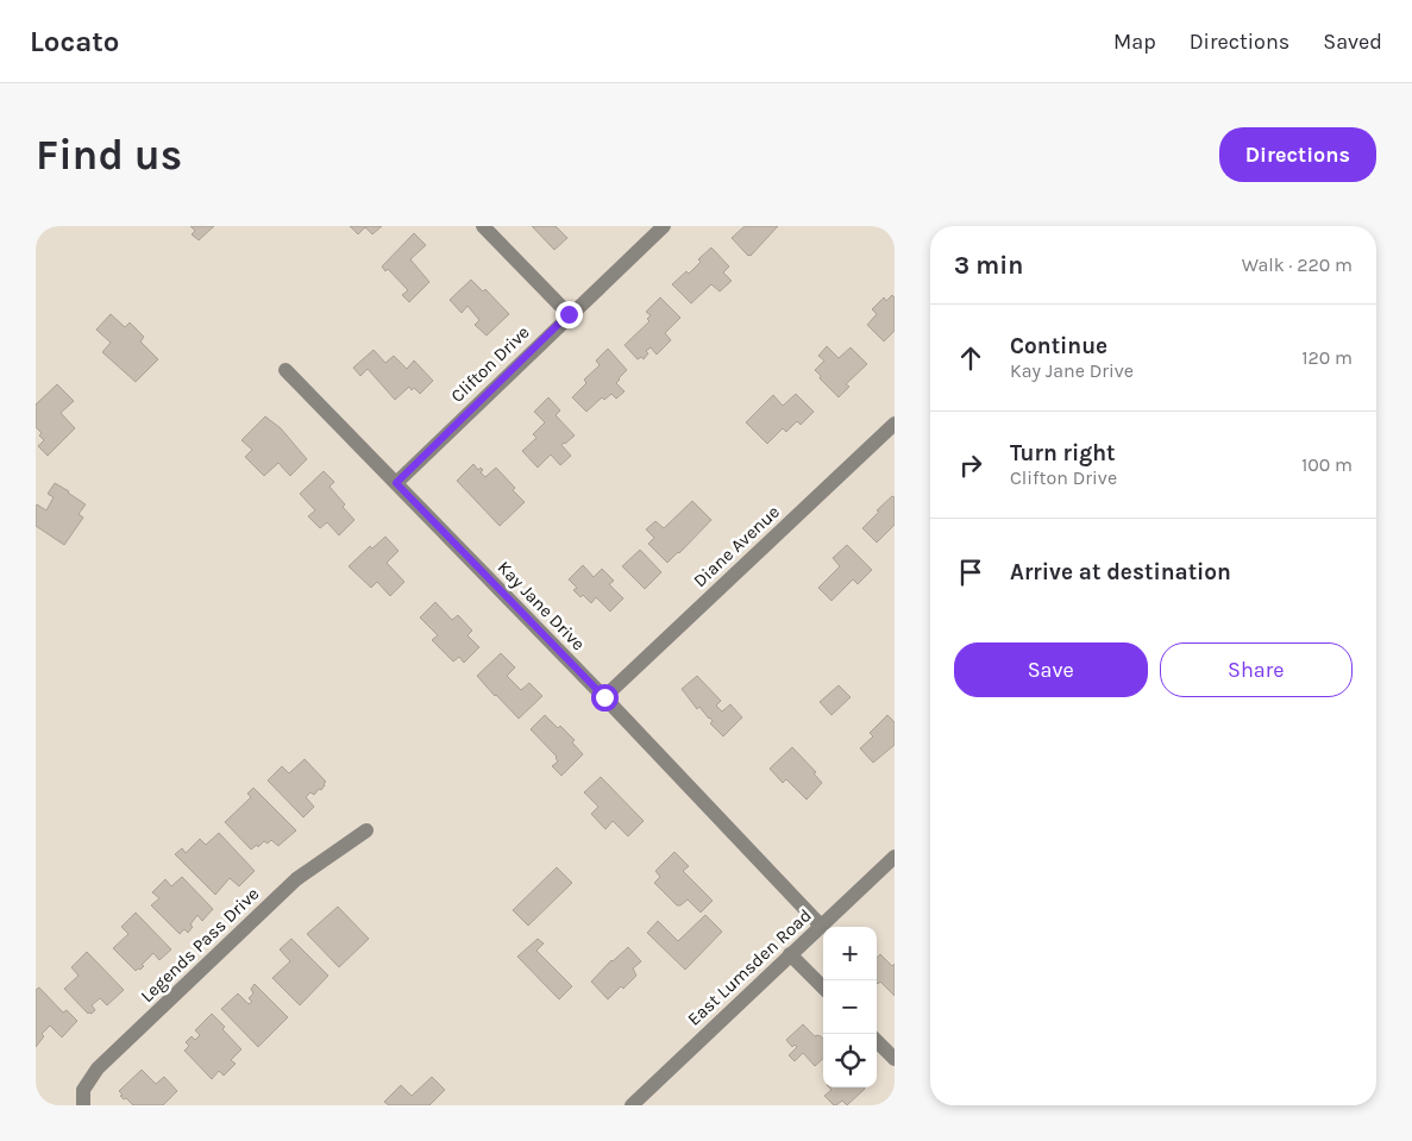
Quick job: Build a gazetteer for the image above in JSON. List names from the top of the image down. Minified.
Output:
{"streets":{"street":["Clifton Drive","Diane Avenue","Kay Jane Drive","Legends Pass Drive","East Lumsden Road"]},"crossings":[["Clifton Drive","Kay Jane Drive"],["Diane Avenue","Kay Jane Drive"],["Kay Jane Drive","East Lumsden Road"]],"page":{"header":"Locato","nav":["Map","Directions","Saved"],"buttons":["Directions",["Save","Share"]],"title":"Find us","heading":["3 min","Walk · 220 m"],"list":[["Continue","Kay Jane Drive","120 m"],["Turn right","Clifton Drive","100 m"],"Arrive at destination"],"map_buttons":["+","−"]}}
